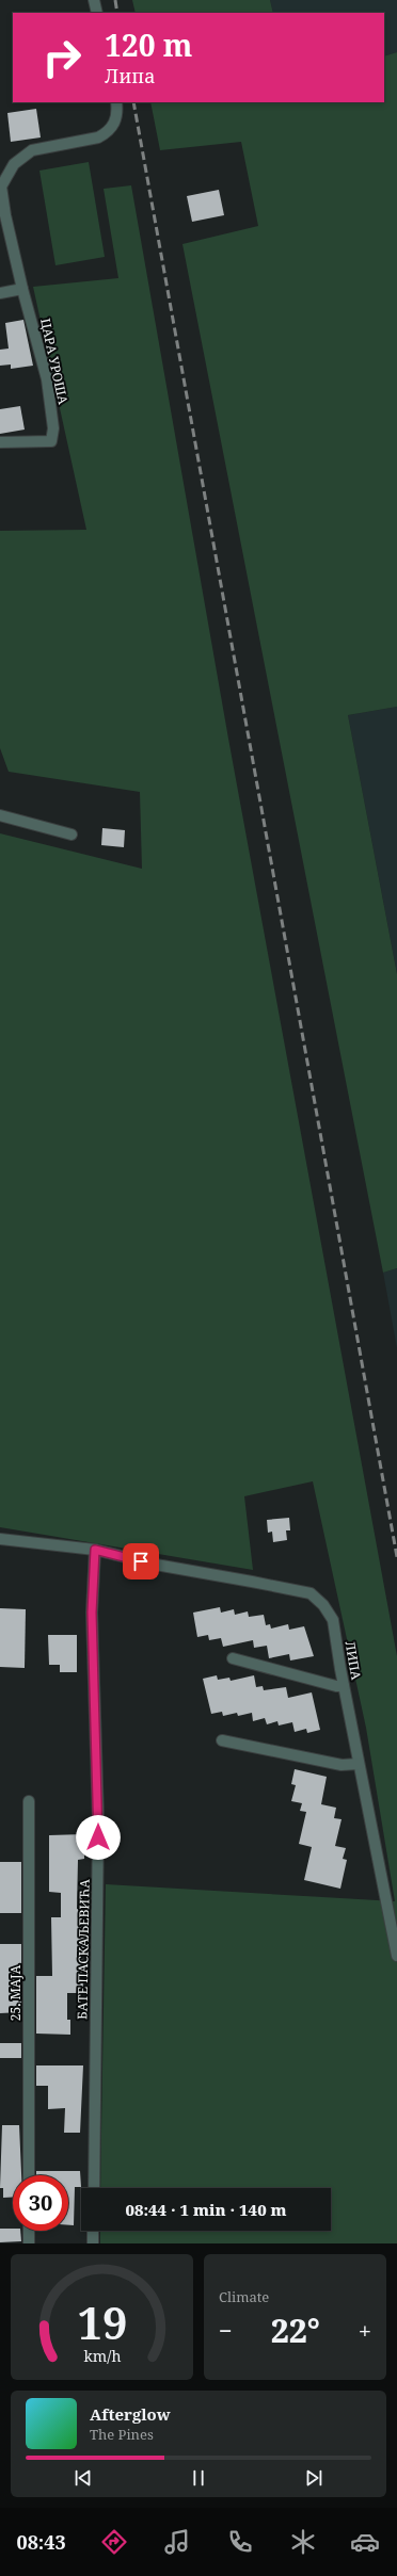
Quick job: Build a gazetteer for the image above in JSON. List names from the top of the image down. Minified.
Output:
{"streets":{"street":["ЦАРА УРОША","ЛИПА","БАТЕ ПАСКАЉЕВИЋА","25. МАЈА"]},"crossings":[["ЛИПА","БАТЕ ПАСКАЉЕВИЋА"]],"page":{"turn":["120 m","Липа"],"limit":"30","trip":"08:44 · 1 min · 140 m","tile":"Climate","heat":["−","22°","+"],"song":["Afterglow","The Pines"],"tabs":"08:43","gauge":["19","km/h"]}}
